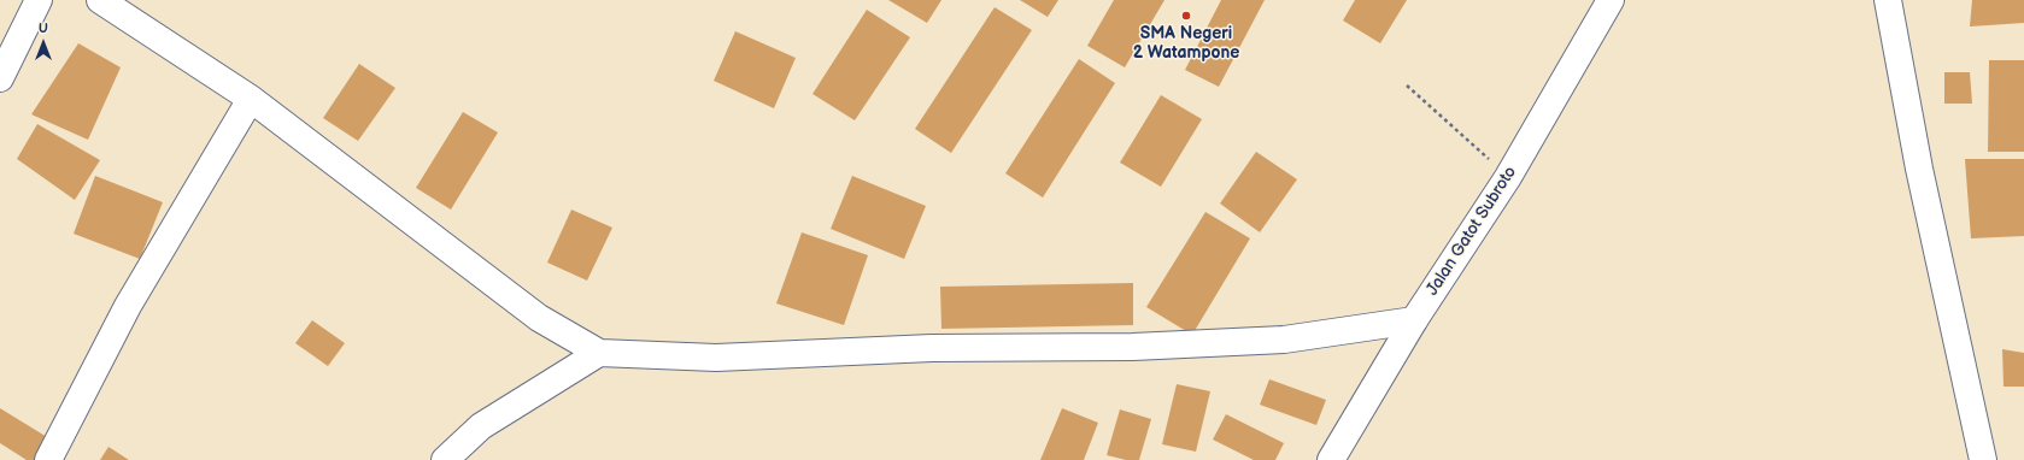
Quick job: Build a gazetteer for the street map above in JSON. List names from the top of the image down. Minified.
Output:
{"streets":{"main road":["Jalan Gatot Subroto"]},"places":["SMA Negeri 2 Watampone"],"north":"top"}
